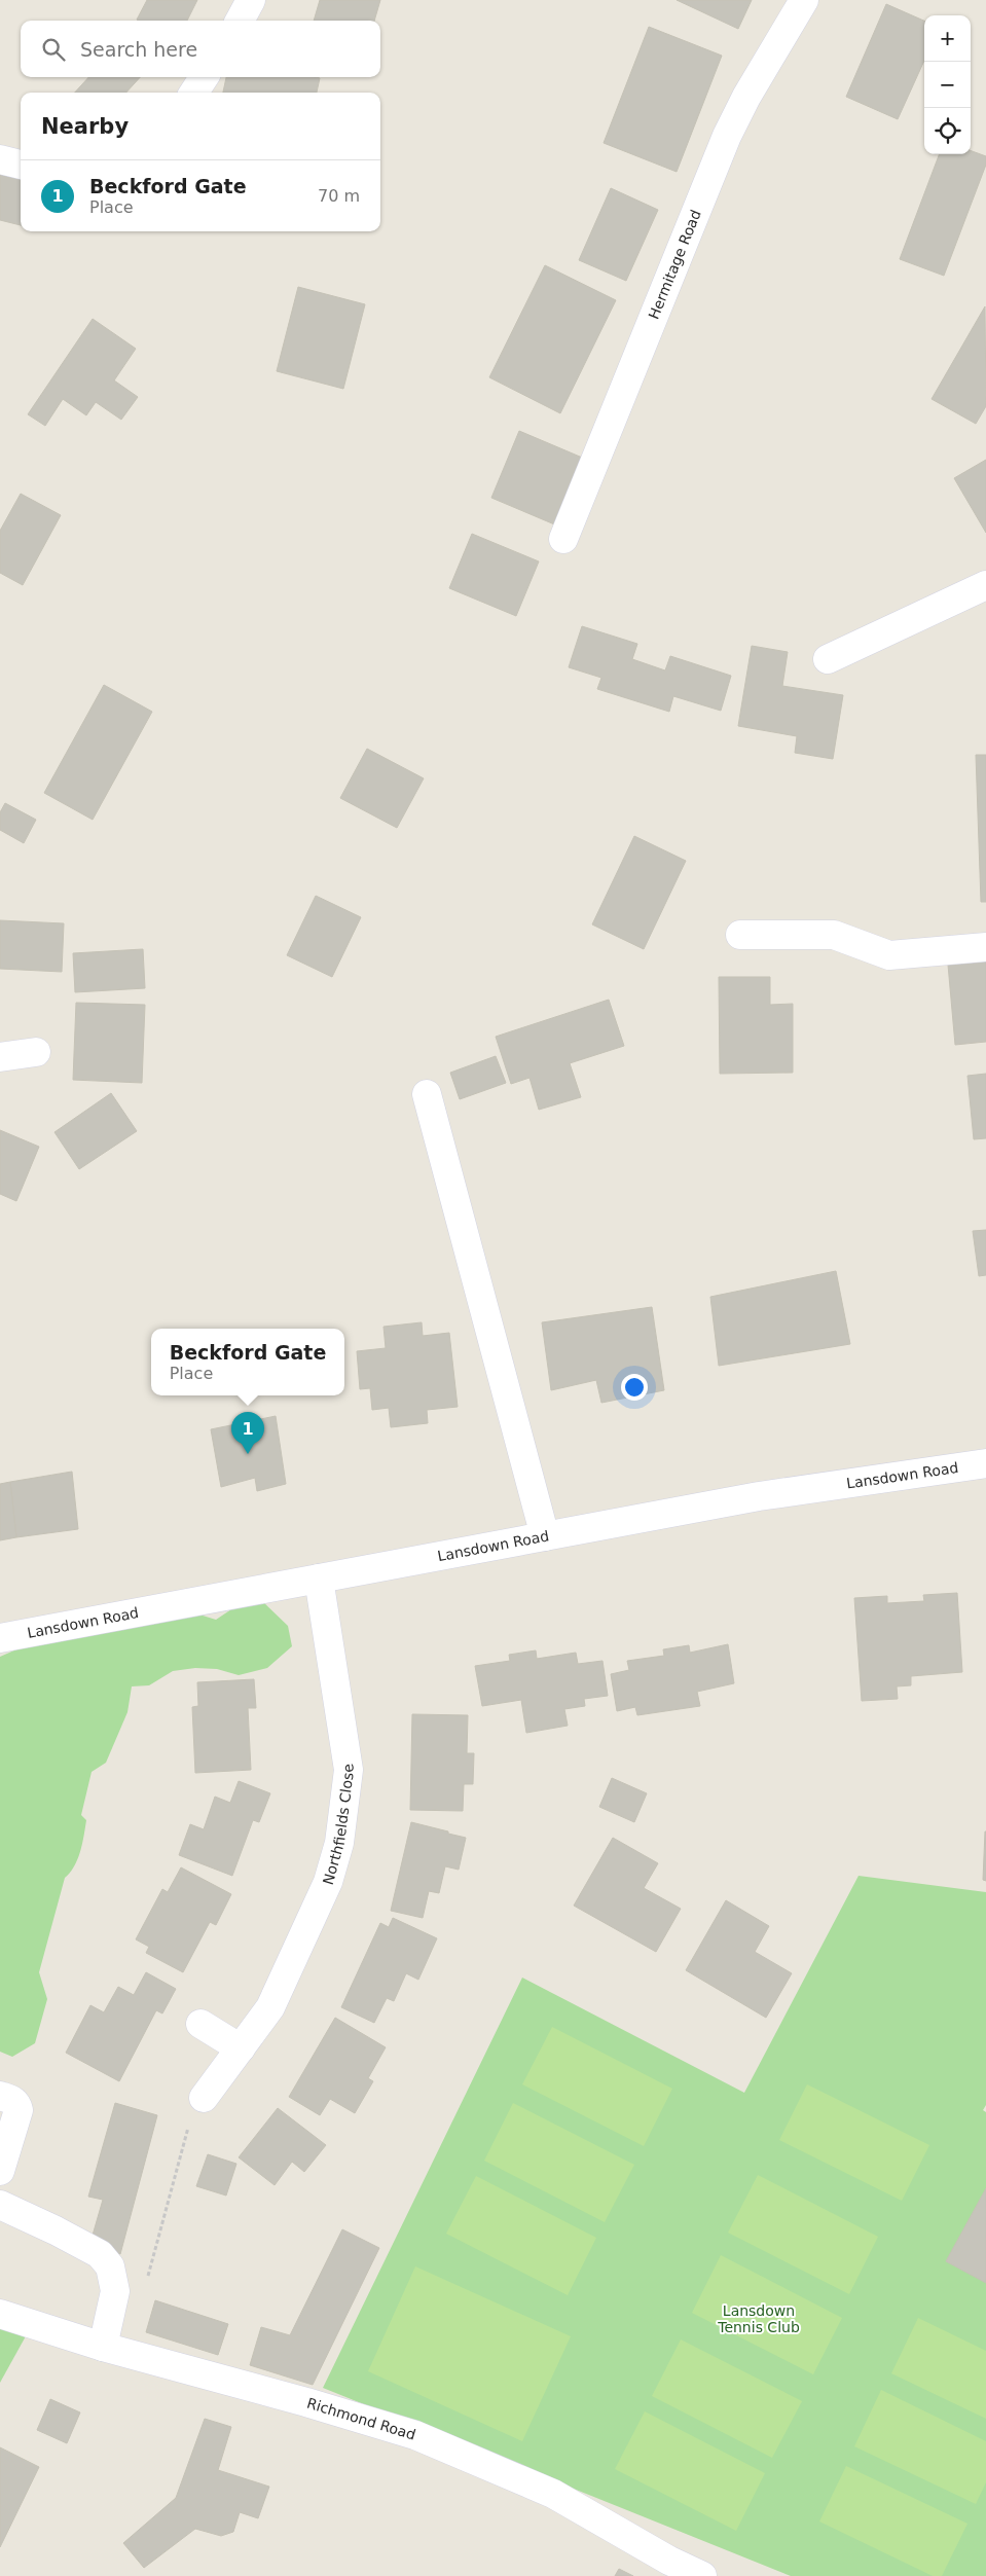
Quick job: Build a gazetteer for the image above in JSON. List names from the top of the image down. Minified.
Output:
{"streets":{"street":["Hermitage Road","Lansdown Road","Northfields Close","Richmond Road"]},"crossings":[["Lansdown Road","Northfields Close"]],"parks":["Lansdown Tennis Club"],"page":{"map_buttons":["+","−"],"search":"Search here","heading":"Nearby","list":[{"mark":"1","name":"Beckford Gate","note":"Place","value":"70 m"}],"popup":["Beckford Gate","Place"],"pins":"1"}}
